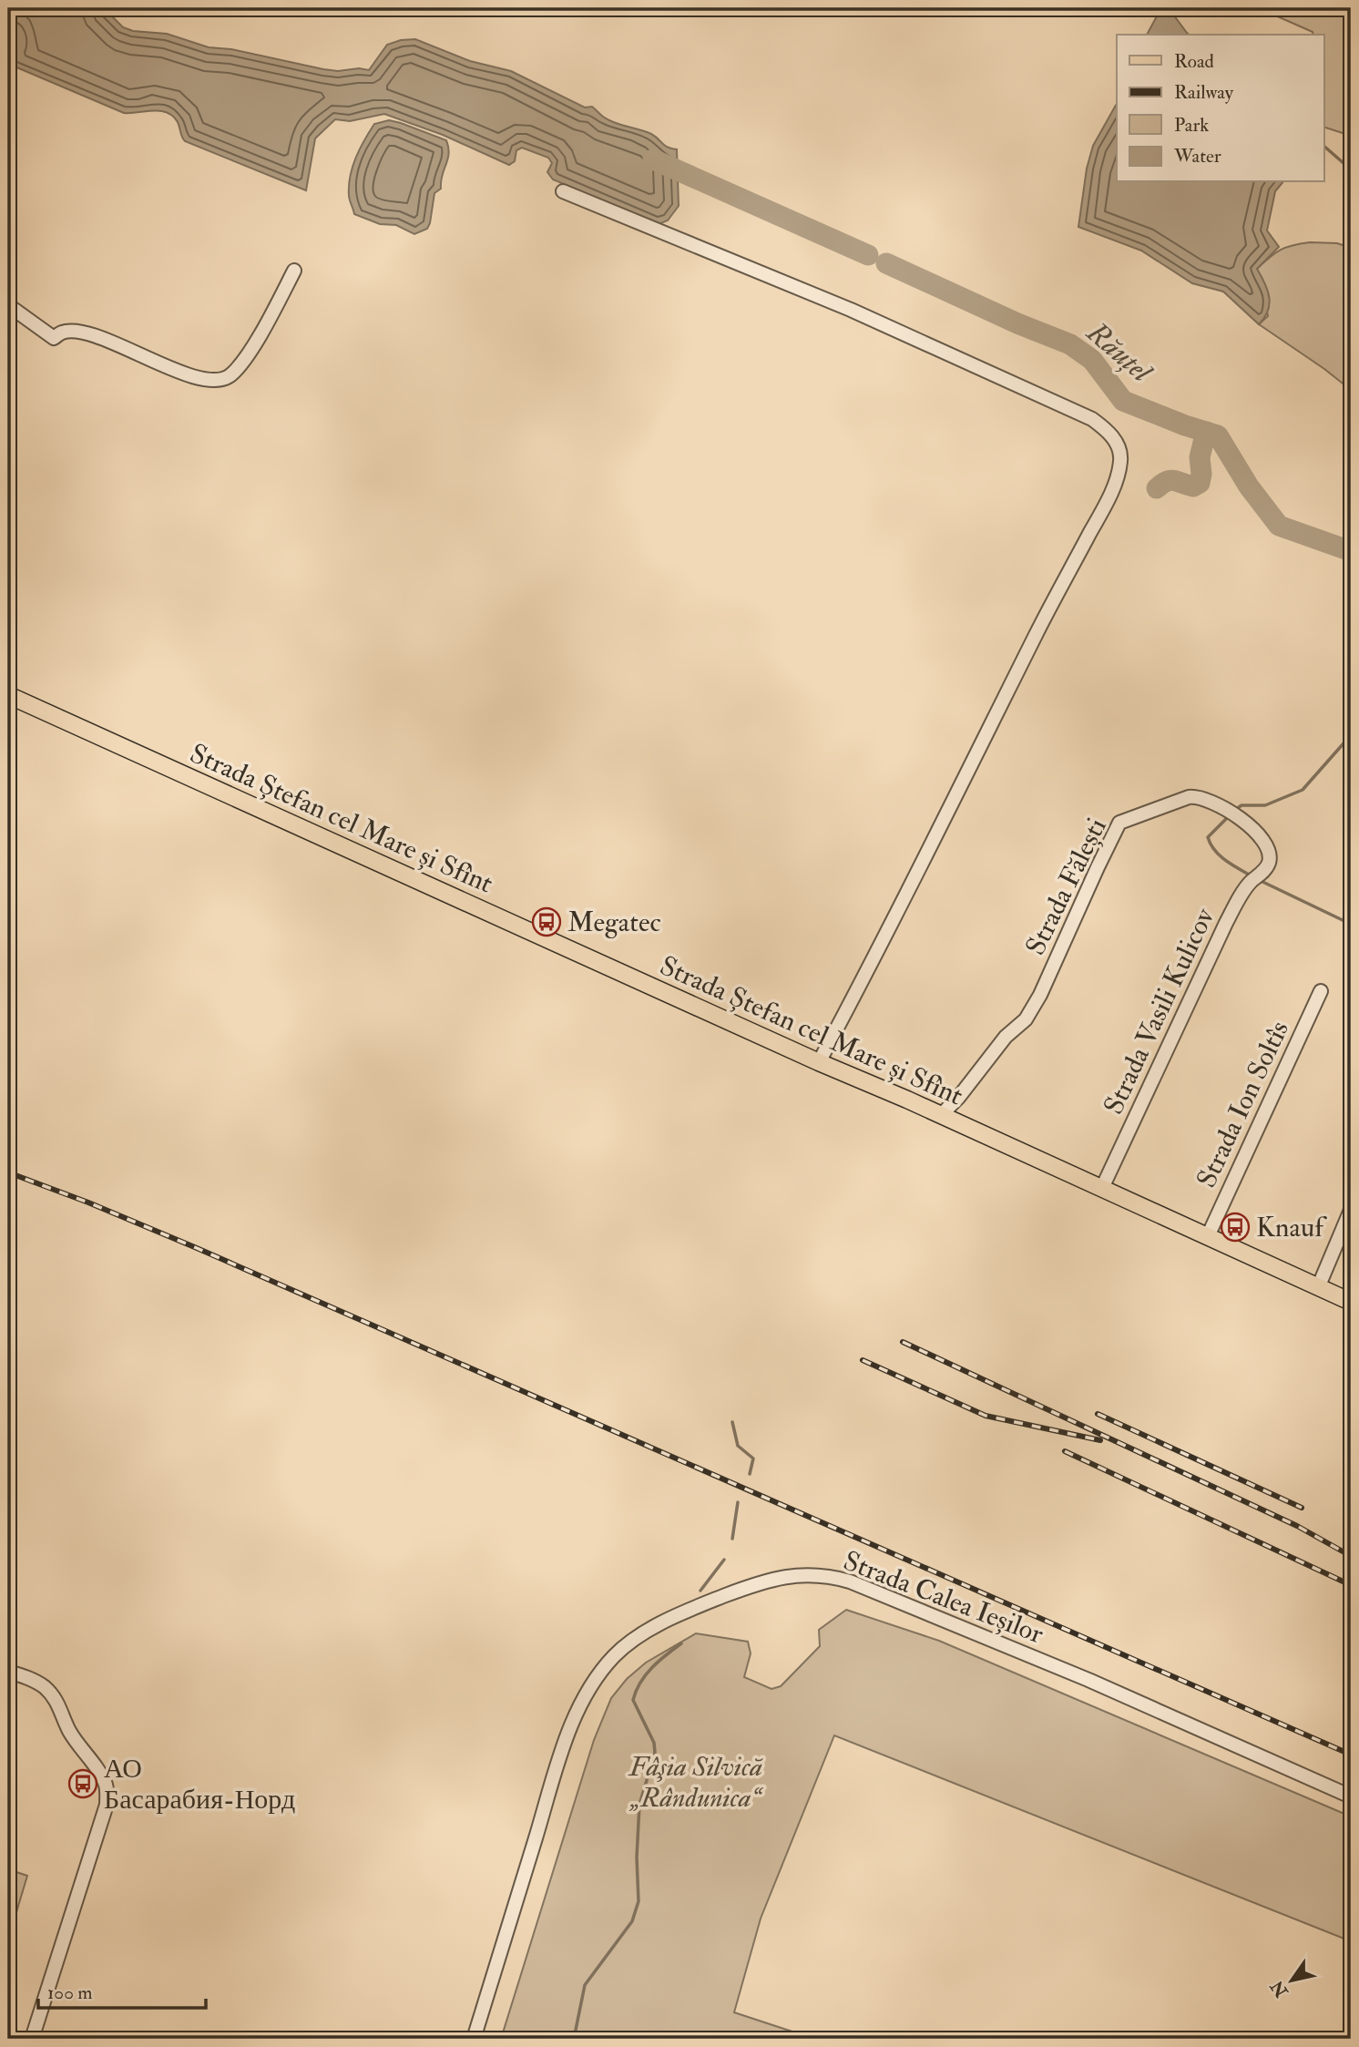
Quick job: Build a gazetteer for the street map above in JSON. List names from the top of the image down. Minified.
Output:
{"streets":{"main road":["Strada Ștefan cel Mare și Sfînt"],"street":["Strada Fălești","Strada Vasili Kulicov","Strada Ion Soltîs","Strada Calea Ieșilor"]},"crossings":[["Strada Ștefan cel Mare și Sfînt","Strada Fălești"],["Strada Ștefan cel Mare și Sfînt","Strada Vasili Kulicov"],["Strada Ștefan cel Mare și Sfînt","Strada Ion Soltîs"],["Strada Fălești","Strada Vasili Kulicov"]],"water":["Răuțel"],"parks":["Fâşia Silvică „Rândunica“"],"places":{"bus stop":["Megatec","Knauf","АО Басарабия-Норд"]},"legend":["Road","Railway","Park","Water"],"scale_bar":"100 m","north":"bottom left"}
